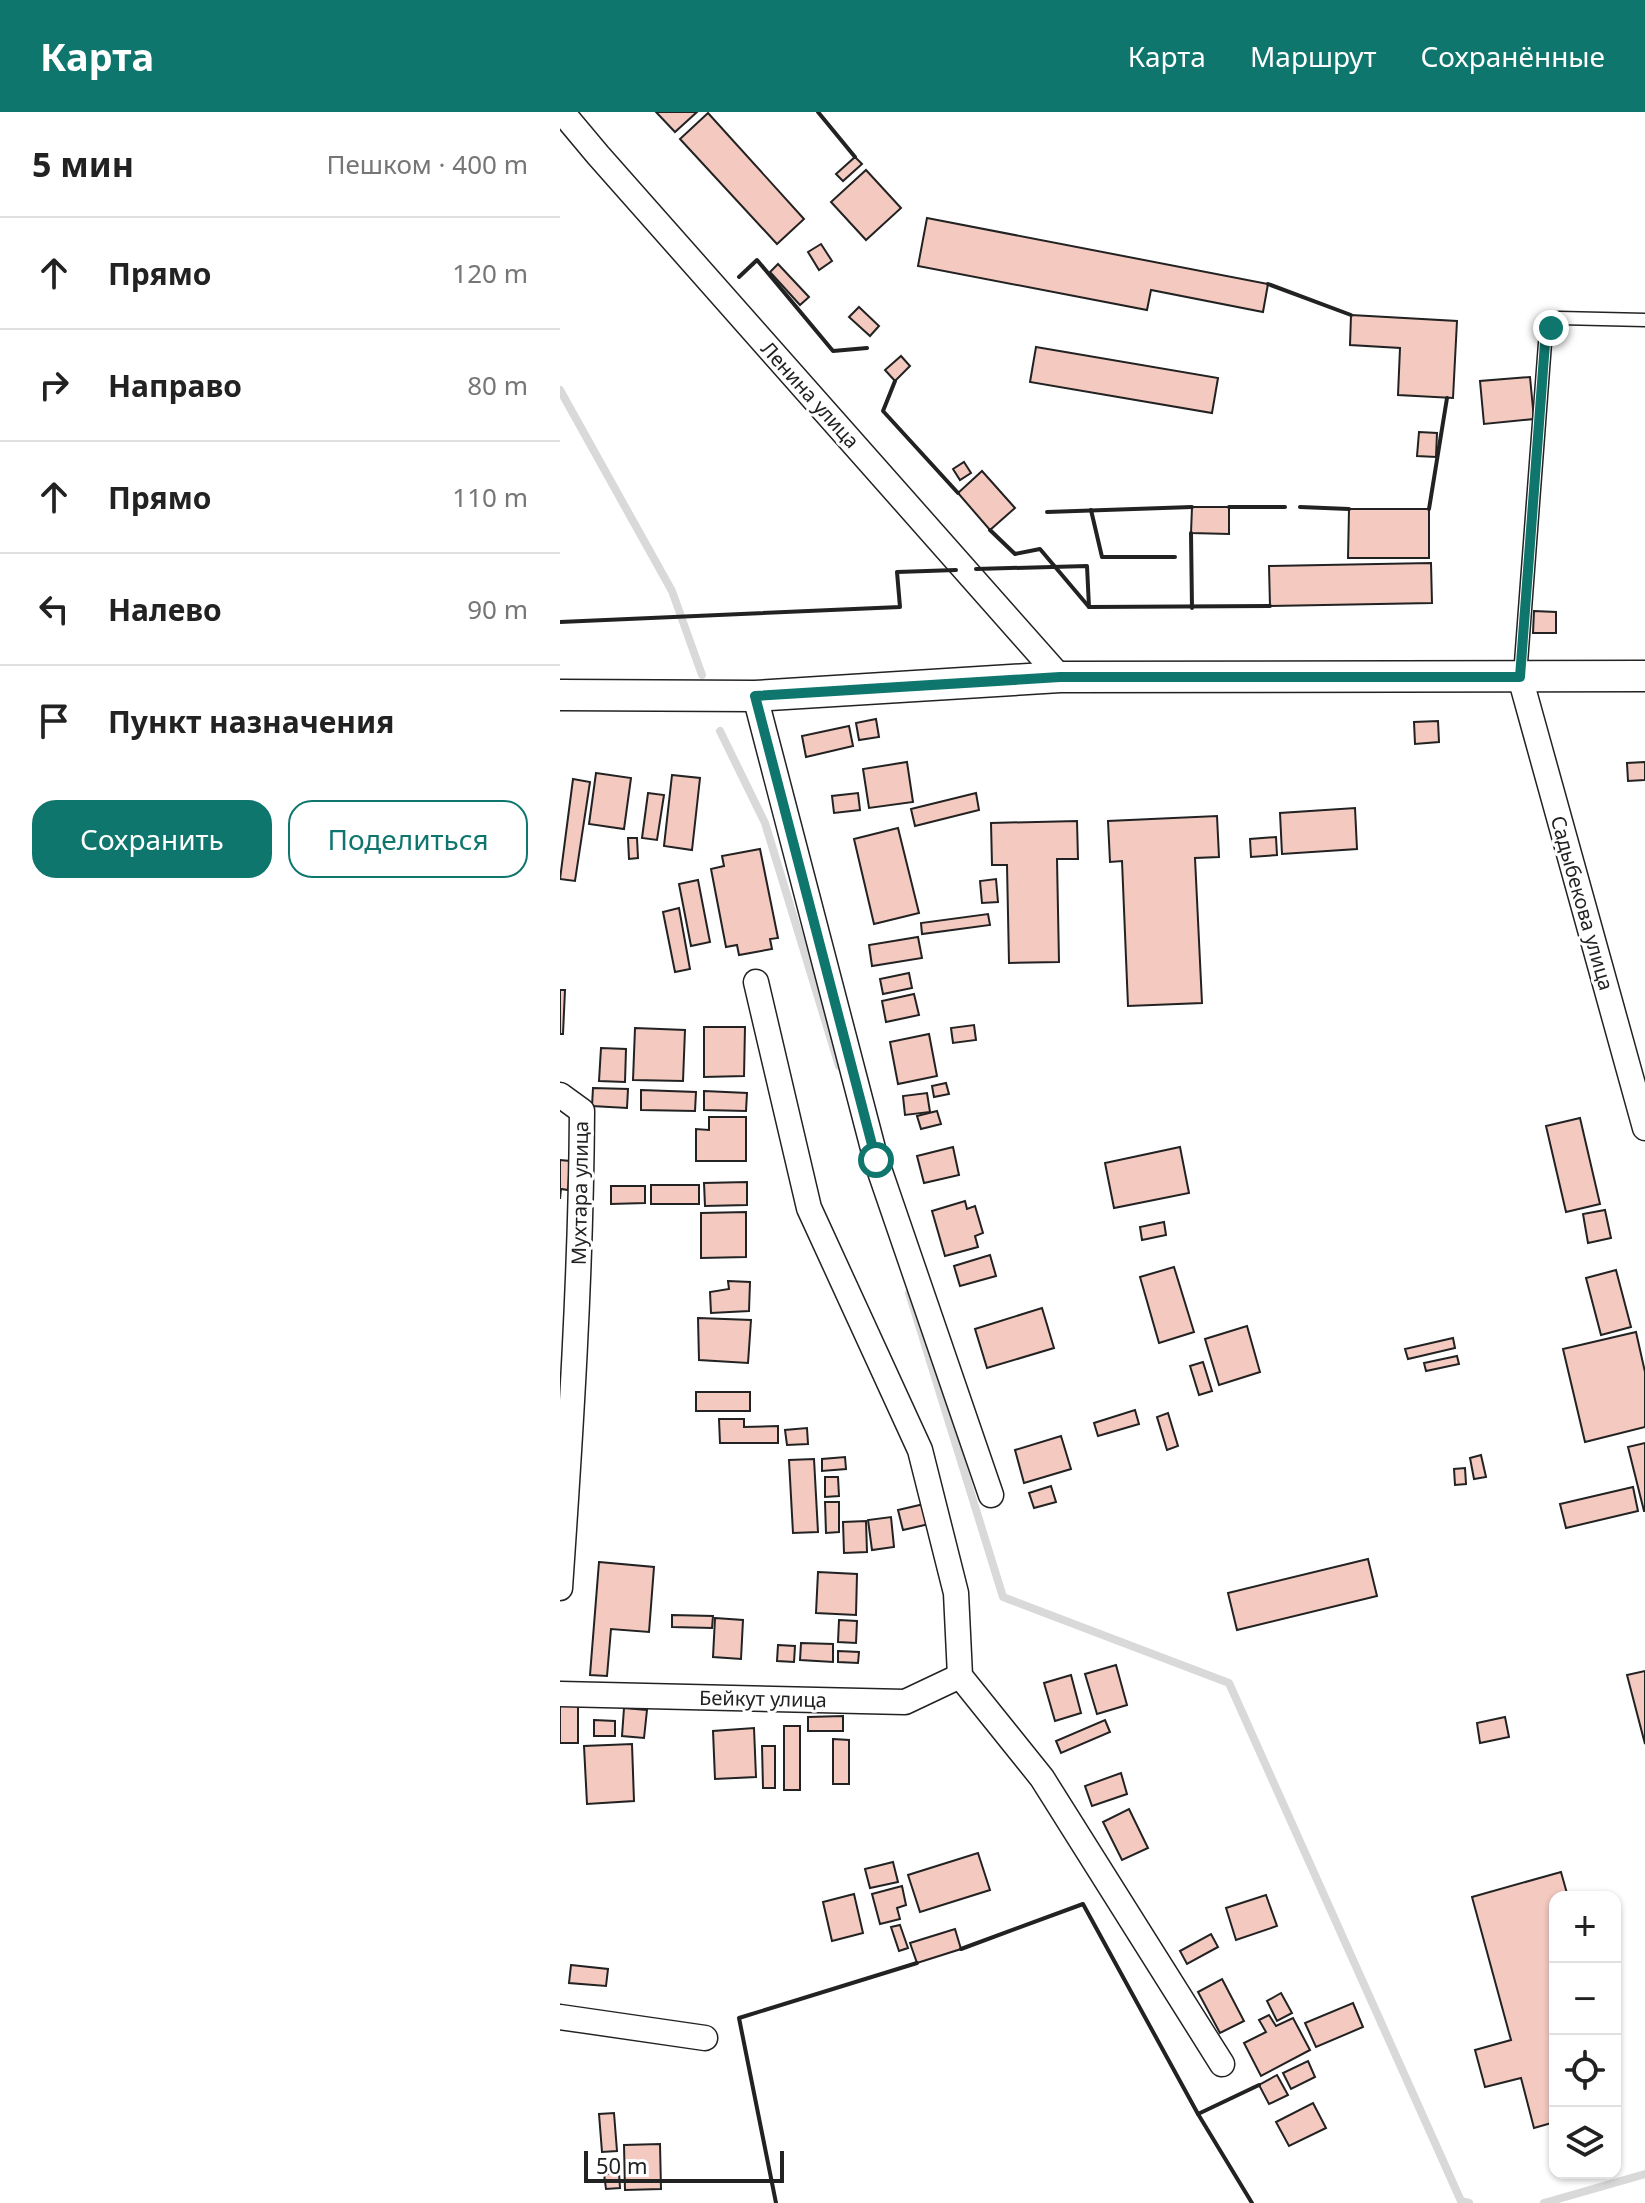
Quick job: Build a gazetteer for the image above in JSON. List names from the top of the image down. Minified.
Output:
{"streets":{"street":["Ленина улица","Садыбекова улица","Мухтара улица","Бейкут улица"]},"scale_bar":"50 m","page":{"header":"Карта","nav":["Карта","Маршрут","Сохранённые"],"heading":["5 мин","Пешком · 400 m"],"list":[["Прямо","120 m"],["Направо","80 m"],["Прямо","110 m"],["Налево","90 m"],"Пункт назначения"],"buttons":["Сохранить","Поделиться"],"map_buttons":["+","−"],"scale":"50 m"}}
